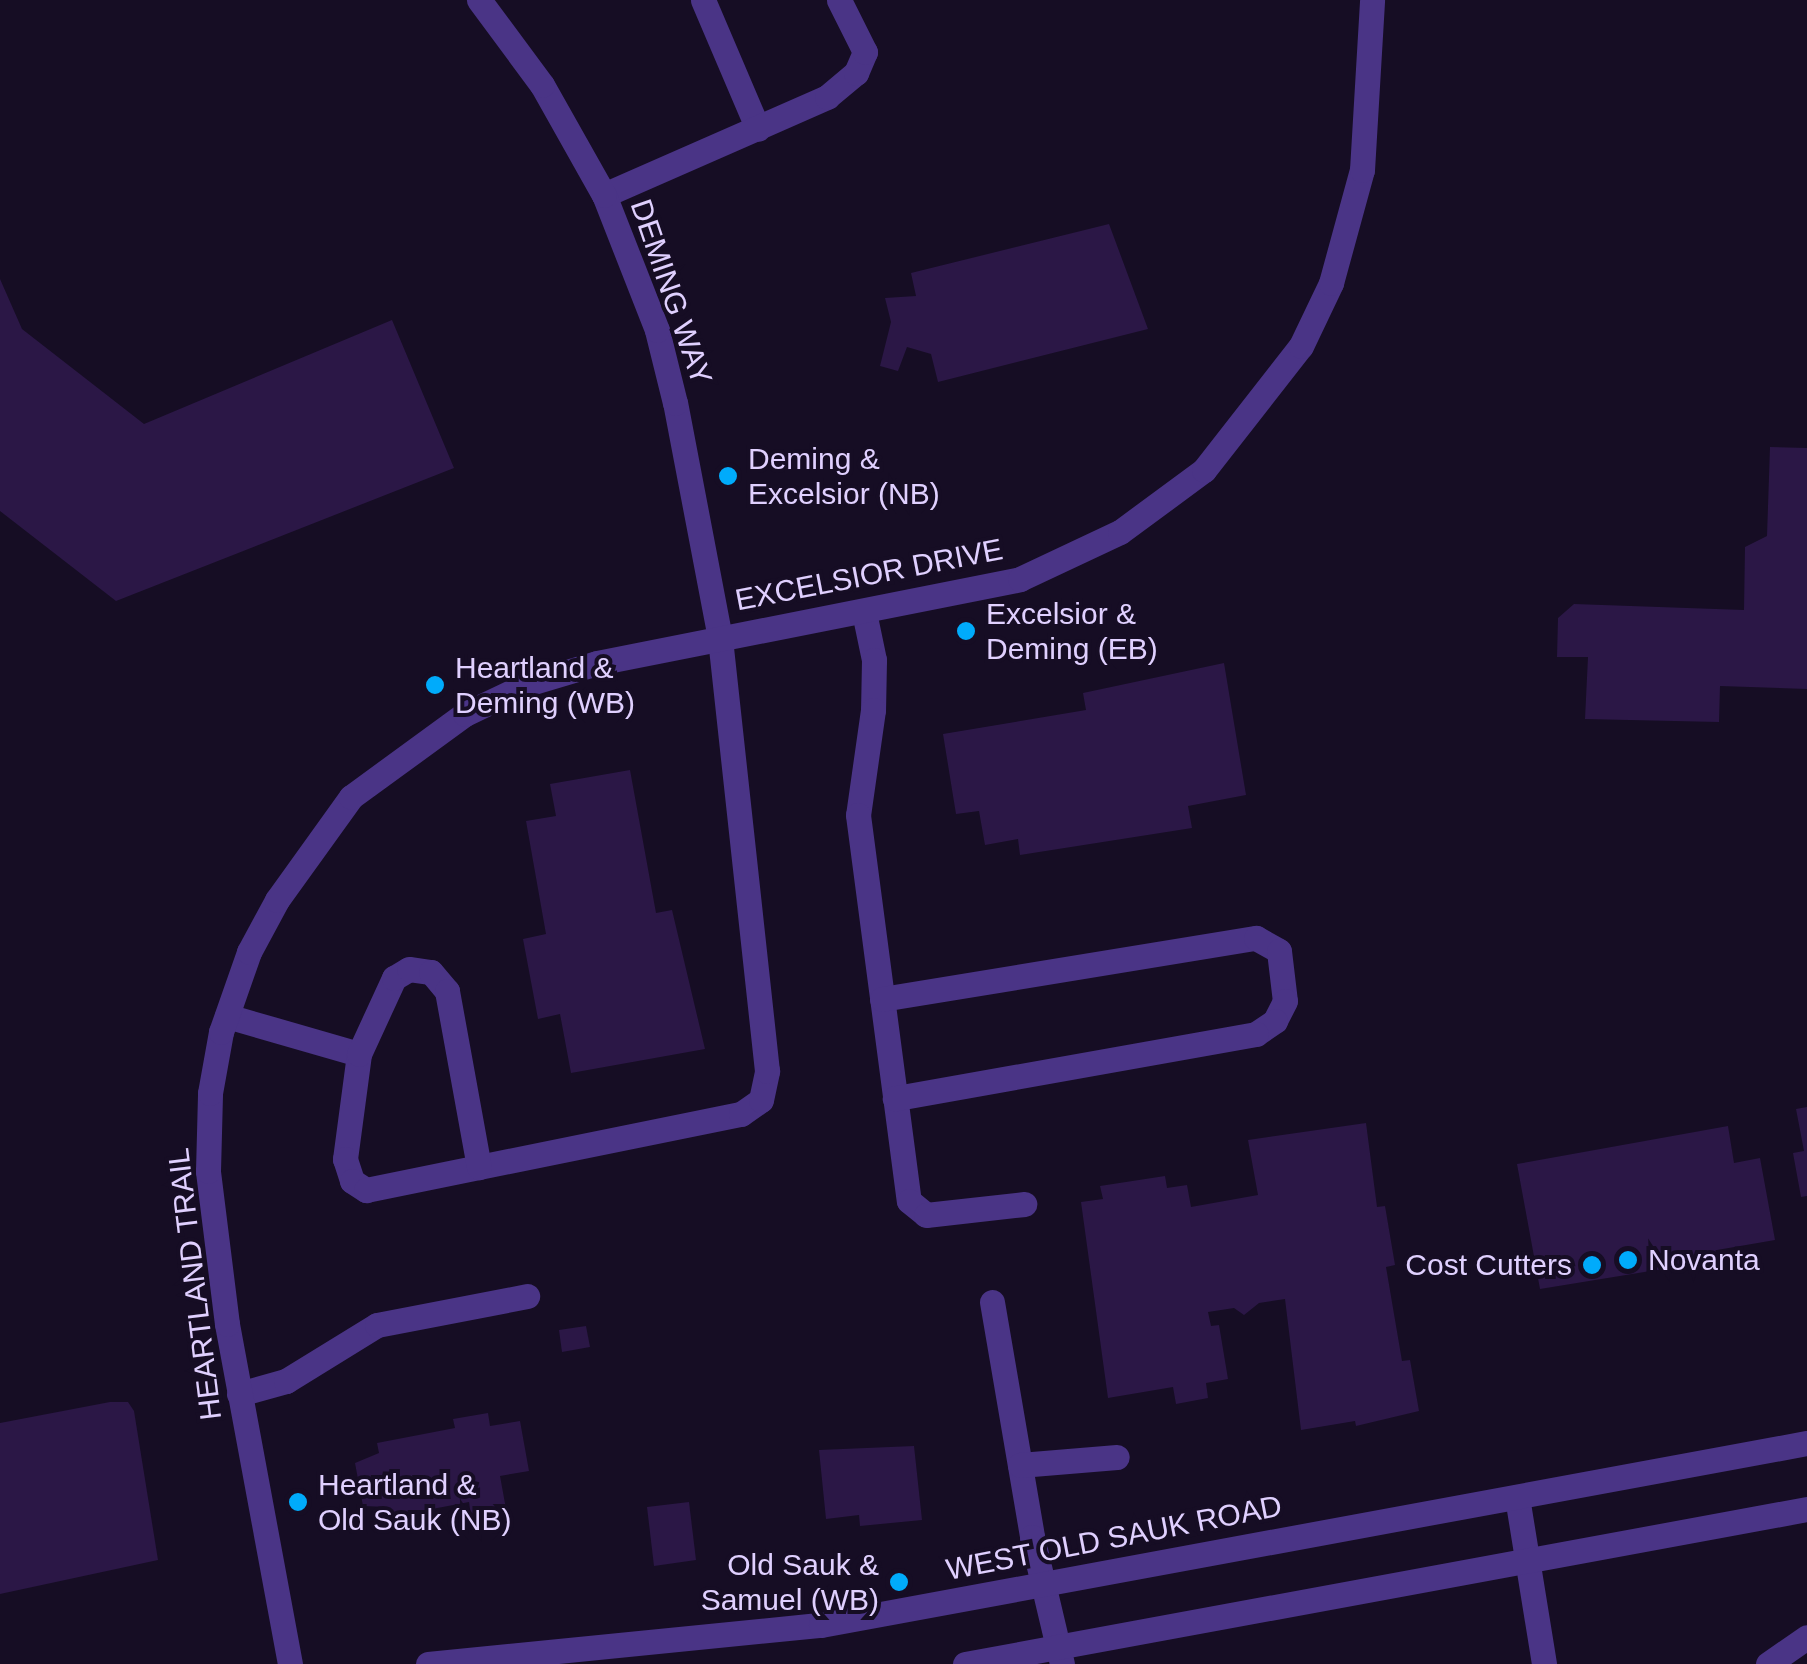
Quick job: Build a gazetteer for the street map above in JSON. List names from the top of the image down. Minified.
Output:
{"streets":{"street":["DEMING WAY","EXCELSIOR DRIVE","HEARTLAND TRAIL","WEST OLD SAUK ROAD"]},"crossings":[["DEMING WAY","EXCELSIOR DRIVE"],["DEMING WAY","HEARTLAND TRAIL"],["EXCELSIOR DRIVE","HEARTLAND TRAIL"]],"places":["Deming & Excelsior (NB)","Excelsior & Deming (EB)","Heartland & Deming (WB)","Novanta","Cost Cutters","Heartland & Old Sauk (NB)","Old Sauk & Samuel (WB)"]}
